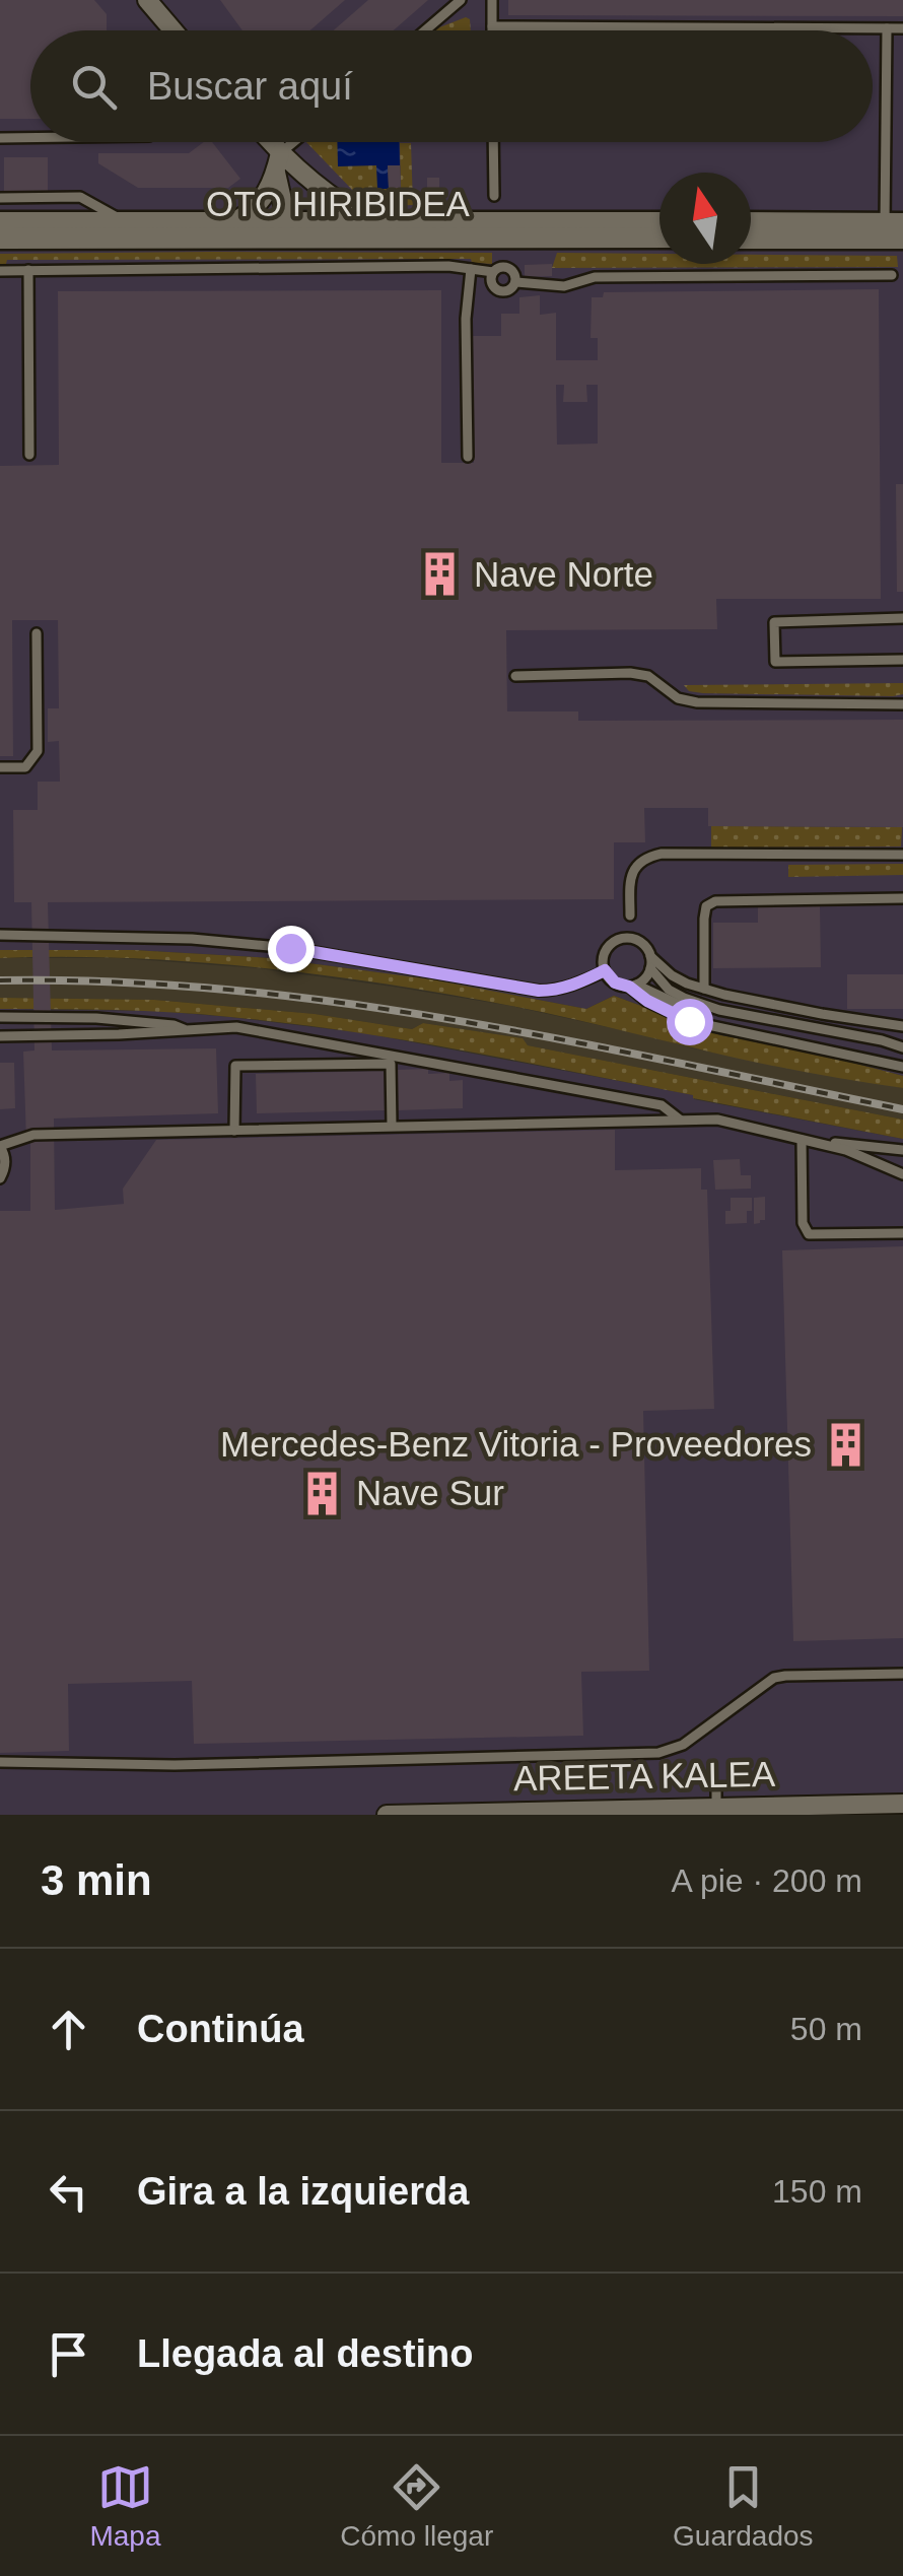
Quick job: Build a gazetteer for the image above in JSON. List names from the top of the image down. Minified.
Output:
{"streets":{"street":["OTO HIRIBIDEA","AREETA KALEA"]},"places":{"building":["Nave Norte","Mercedes-Benz Vitoria - Proveedores","Nave Sur"]},"north":"top","page":{"search":"Buscar aquí","heading":["3 min","A pie · 200 m"],"list":[["Continúa","50 m"],["Gira a la izquierda","150 m"],"Llegada al destino"],"nav":["Mapa","Cómo llegar","Guardados"]}}
